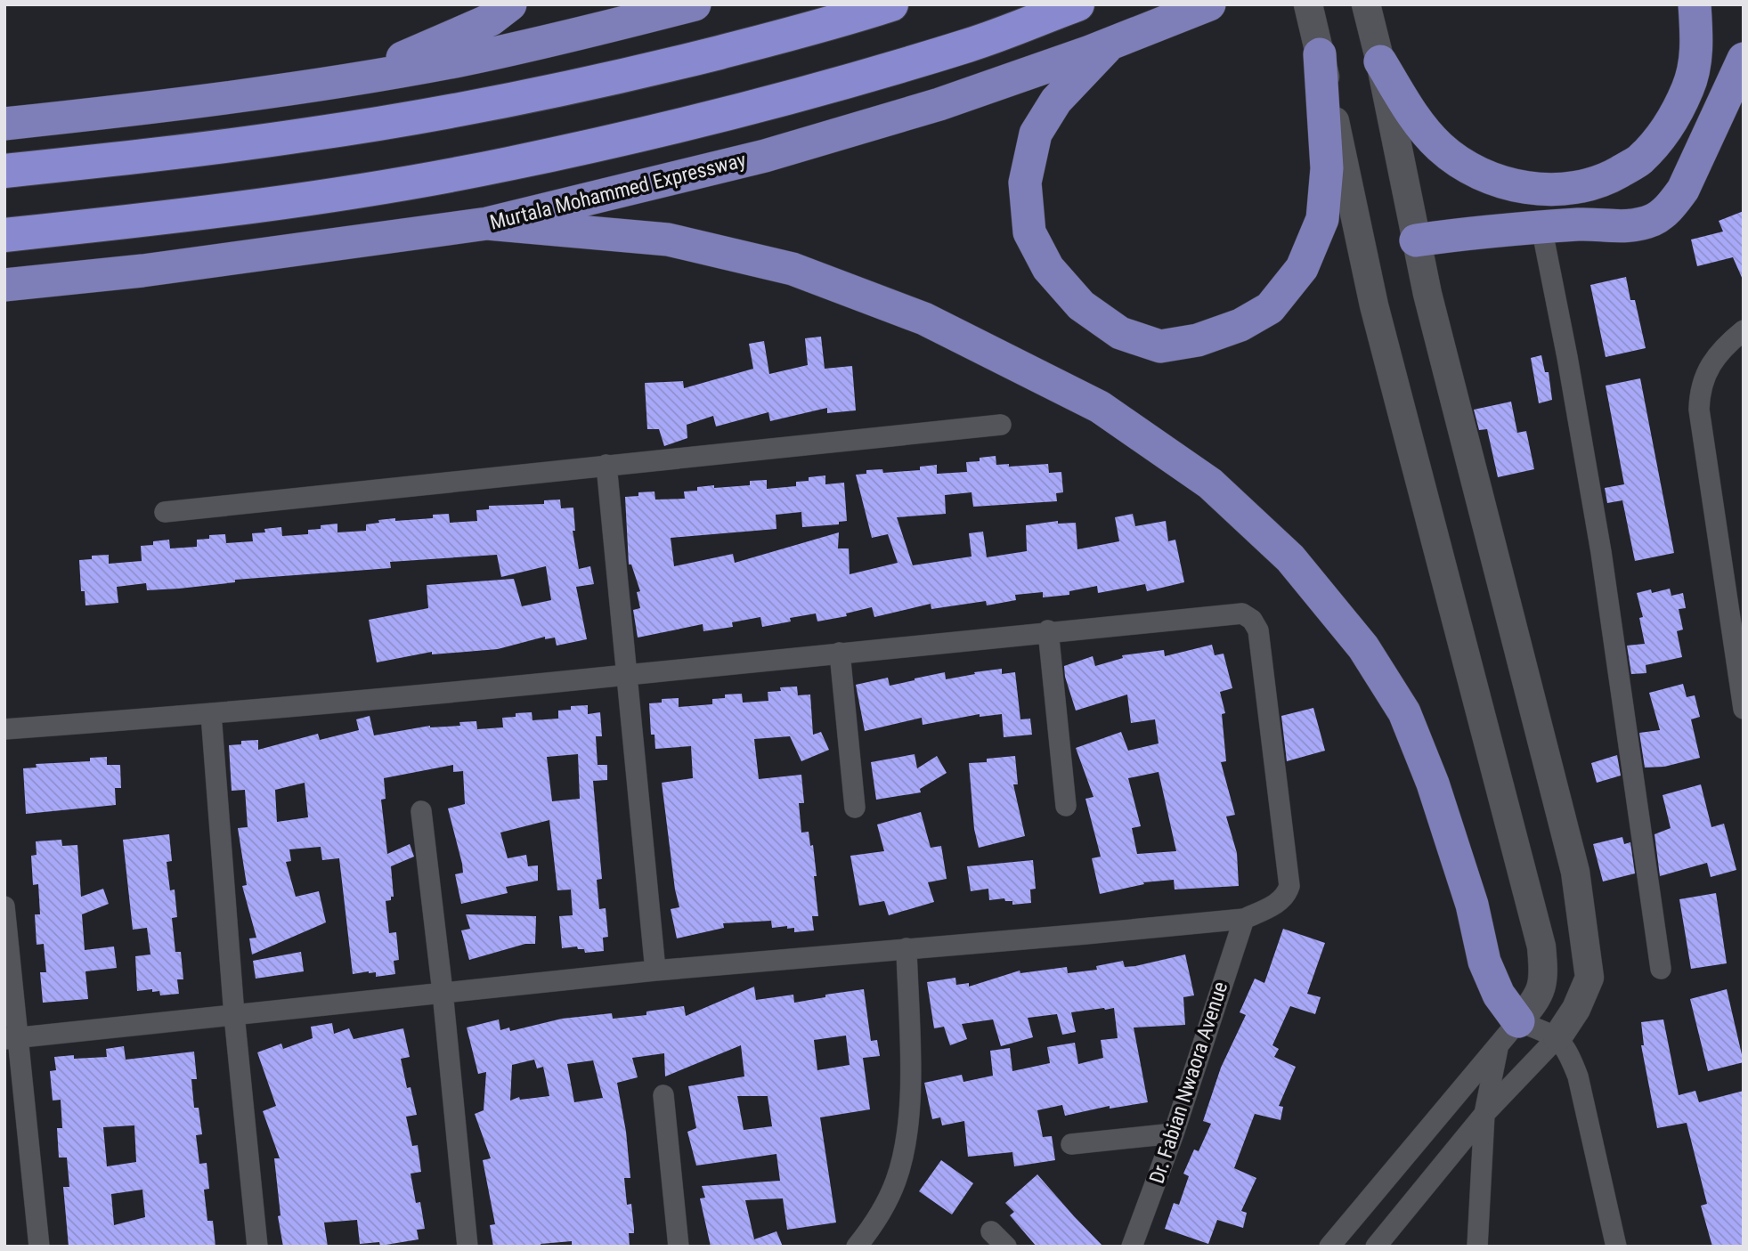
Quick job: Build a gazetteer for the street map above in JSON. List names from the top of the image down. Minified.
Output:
{"streets":{"highway":["Murtala Mohammed Expressway"],"street":["Dr. Fabian Nwaora Avenue"]}}
